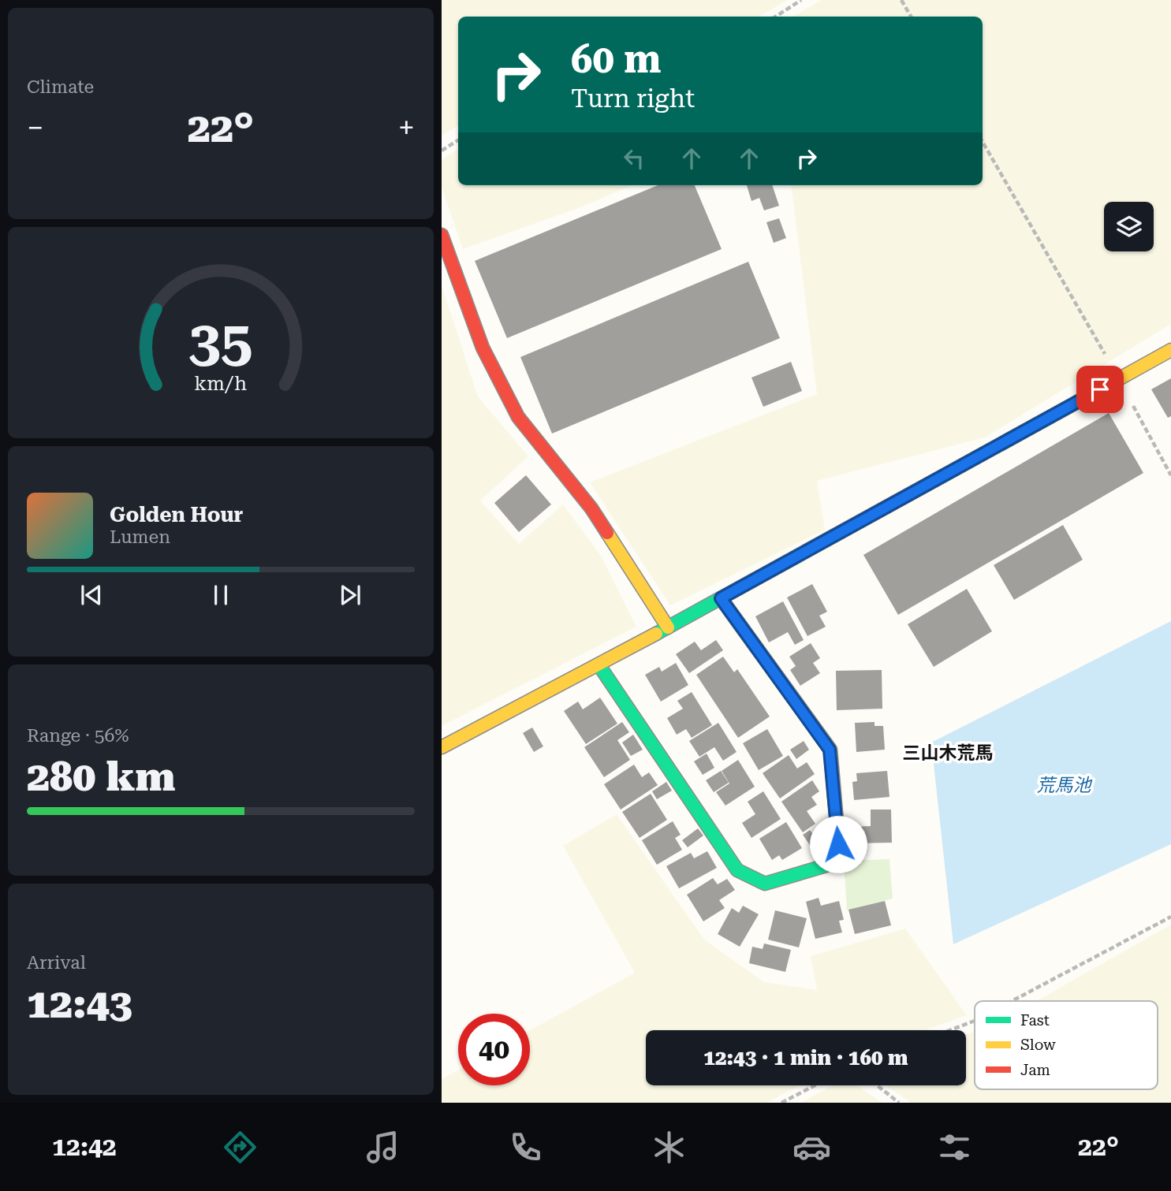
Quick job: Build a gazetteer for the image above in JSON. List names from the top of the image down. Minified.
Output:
{"districts":["三山木荒馬"],"water":["荒馬池"],"legend":["Fast","Slow","Jam"],"page":{"tile":["Climate",["Range · 56%","280 km"],["Arrival","12:43"]],"turn":["60 m","Turn right"],"heat":["−","22°","+"],"song":["Golden Hour","Lumen"],"limit":"40","trip":"12:43 · 1 min · 160 m","tabs":["12:42","22°"],"gauge":["35","km/h"]}}
